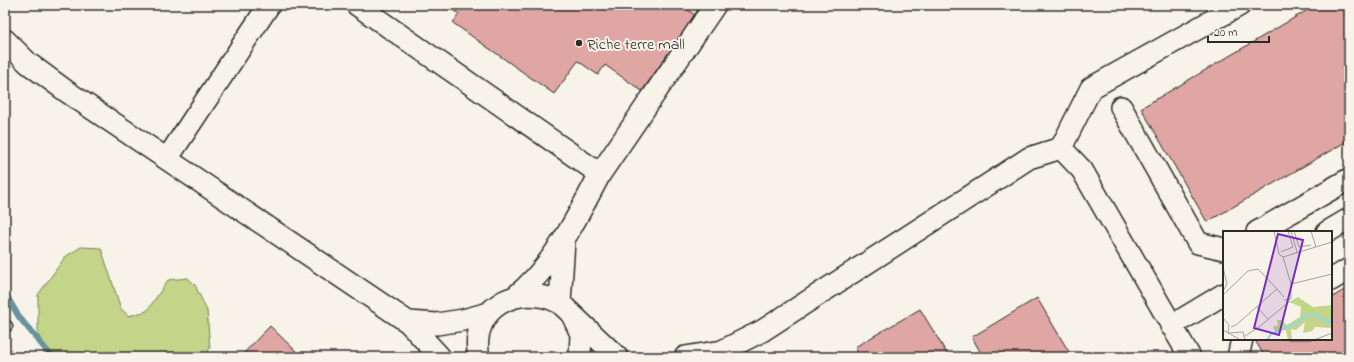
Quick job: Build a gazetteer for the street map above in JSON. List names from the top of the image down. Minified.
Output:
{"places":["Riche terre mall"],"scale_bar":"20 m"}
